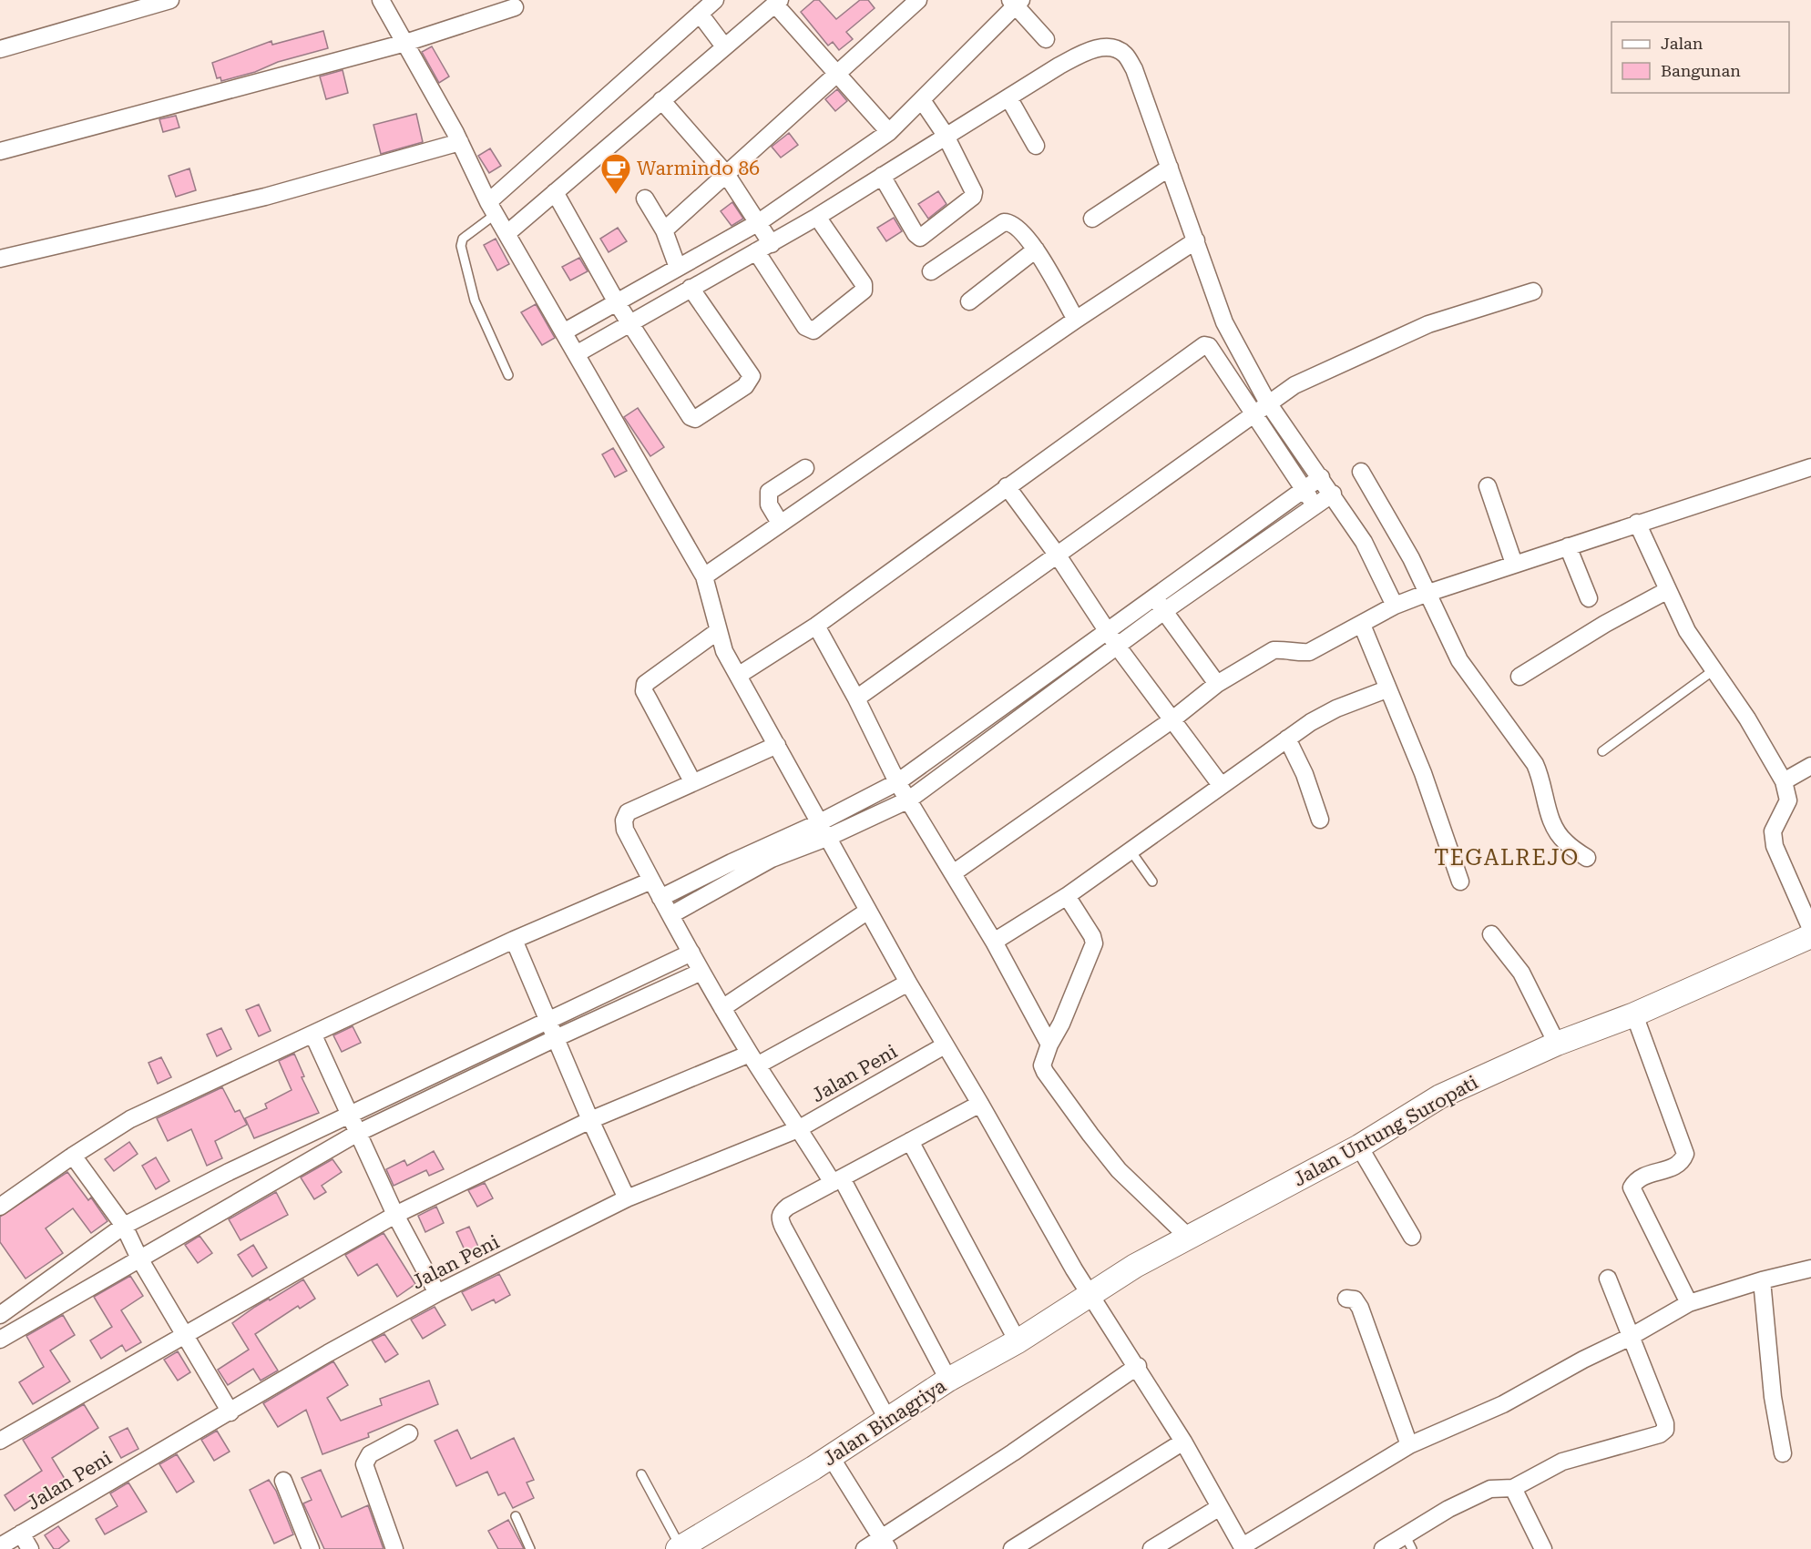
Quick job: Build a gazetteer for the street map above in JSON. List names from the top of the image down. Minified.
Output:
{"streets":{"street":["Jalan Peni","Jalan Untung Suropati","Jalan Binagriya"]},"crossings":[["Jalan Untung Suropati","Jalan Binagriya"]],"districts":["TEGALREJO"],"places":{"cafe":["Warmindo 86"]},"legend":["Jalan","Bangunan"]}
